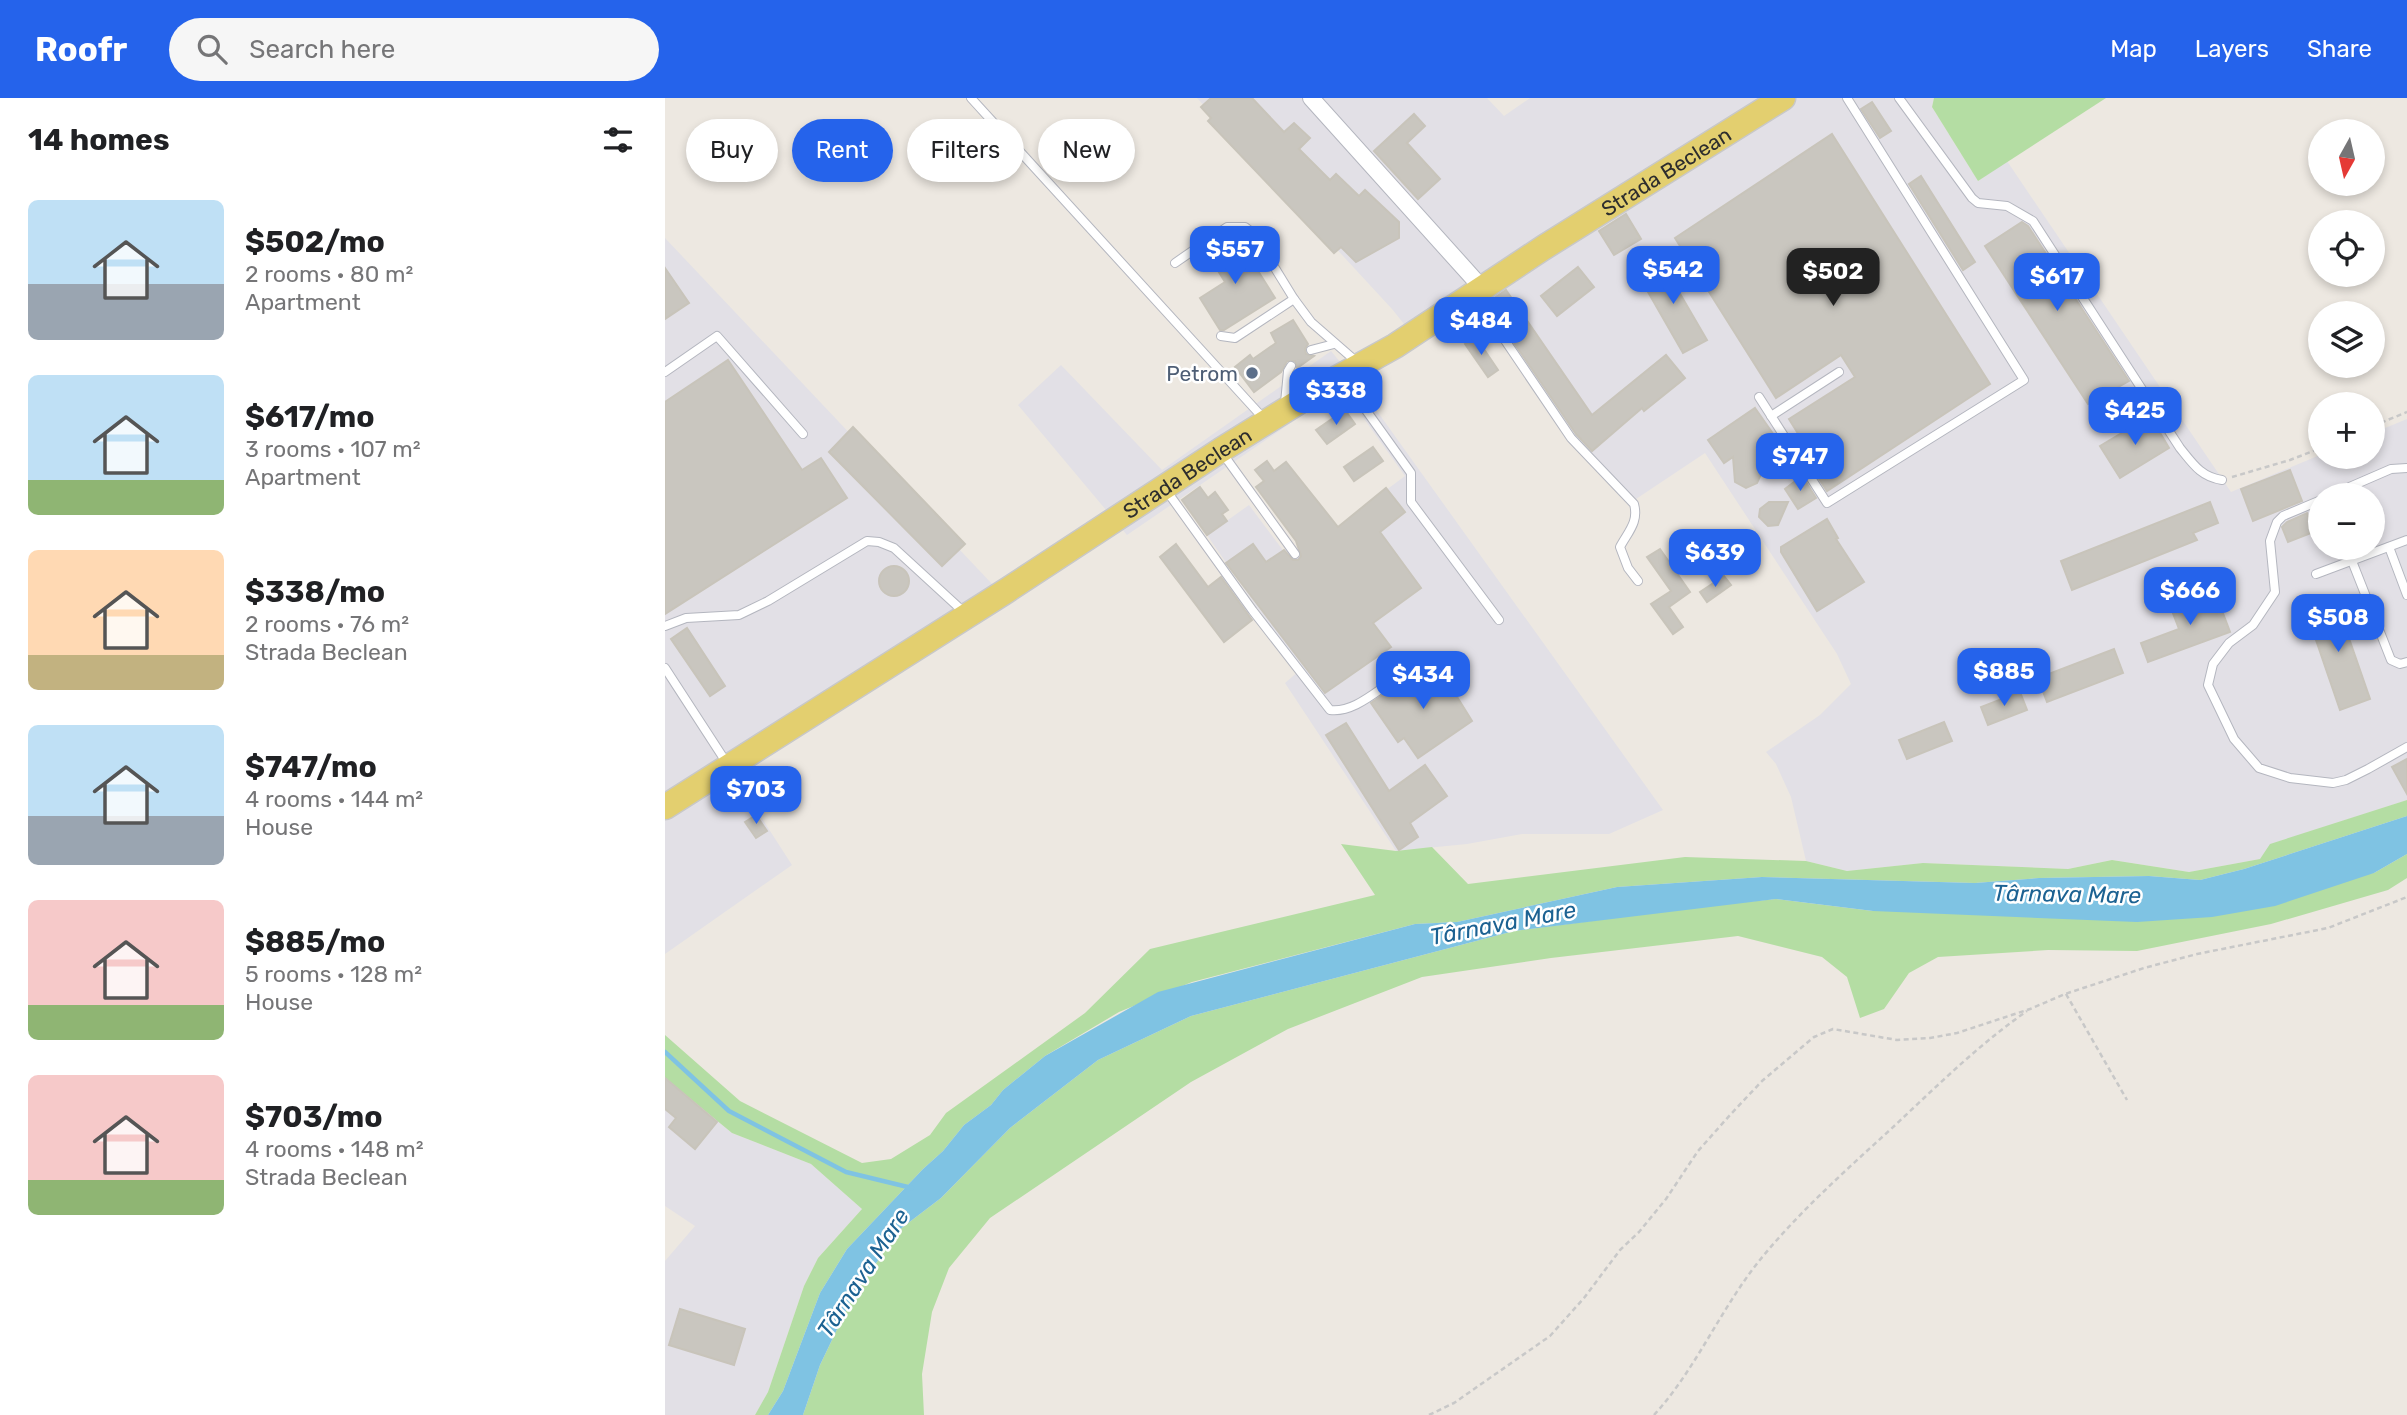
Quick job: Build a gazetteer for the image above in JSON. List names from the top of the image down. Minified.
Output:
{"streets":{"main road":["Strada Beclean"]},"water":["Târnava Mare"],"places":["Petrom"],"north":"bottom","page":{"header":"Roofr","search":"Search here","nav":["Map","Layers","Share"],"heading":"14 homes","map_buttons":["+","−"],"chip":["Buy","Rent","Filters","New"],"list":[{"name":"$502/mo","note":"2 rooms · 80 m² · Apartment"},{"name":"$617/mo","note":"3 rooms · 107 m² · Apartment"},{"name":"$338/mo","note":"2 rooms · 76 m² · Strada Beclean"},{"name":"$747/mo","note":"4 rooms · 144 m² · House"},{"name":"$885/mo","note":"5 rooms · 128 m² · House"},{"name":"$703/mo","note":"4 rooms · 148 m² · Strada Beclean"}],"price":["$557","$542","$502","$617","$484","$338","$425","$747","$639","$666","$508","$885","$434","$703"]}}
